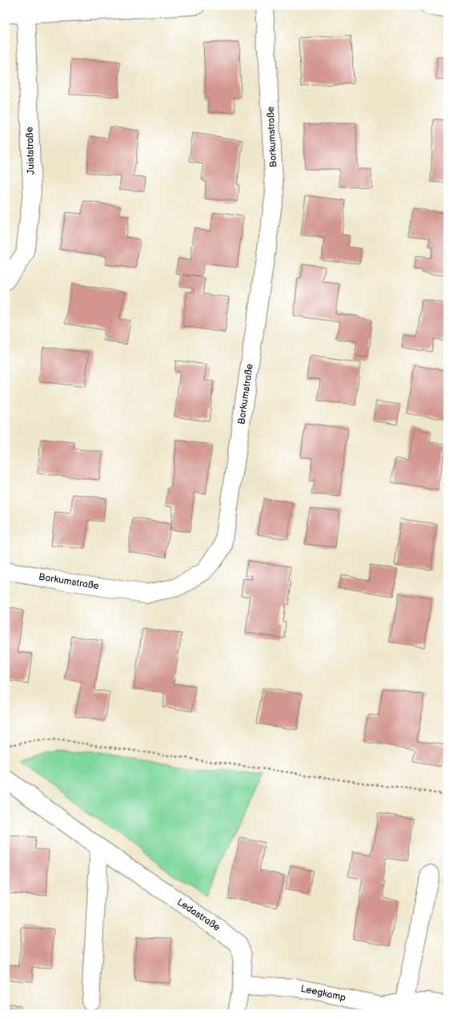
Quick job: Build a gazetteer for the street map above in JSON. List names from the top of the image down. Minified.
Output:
{"streets":{"street":["Borkumstraße","Juiststraße","Ledastraße","Leegkamp"]},"crossings":[["Ledastraße","Leegkamp"]]}
